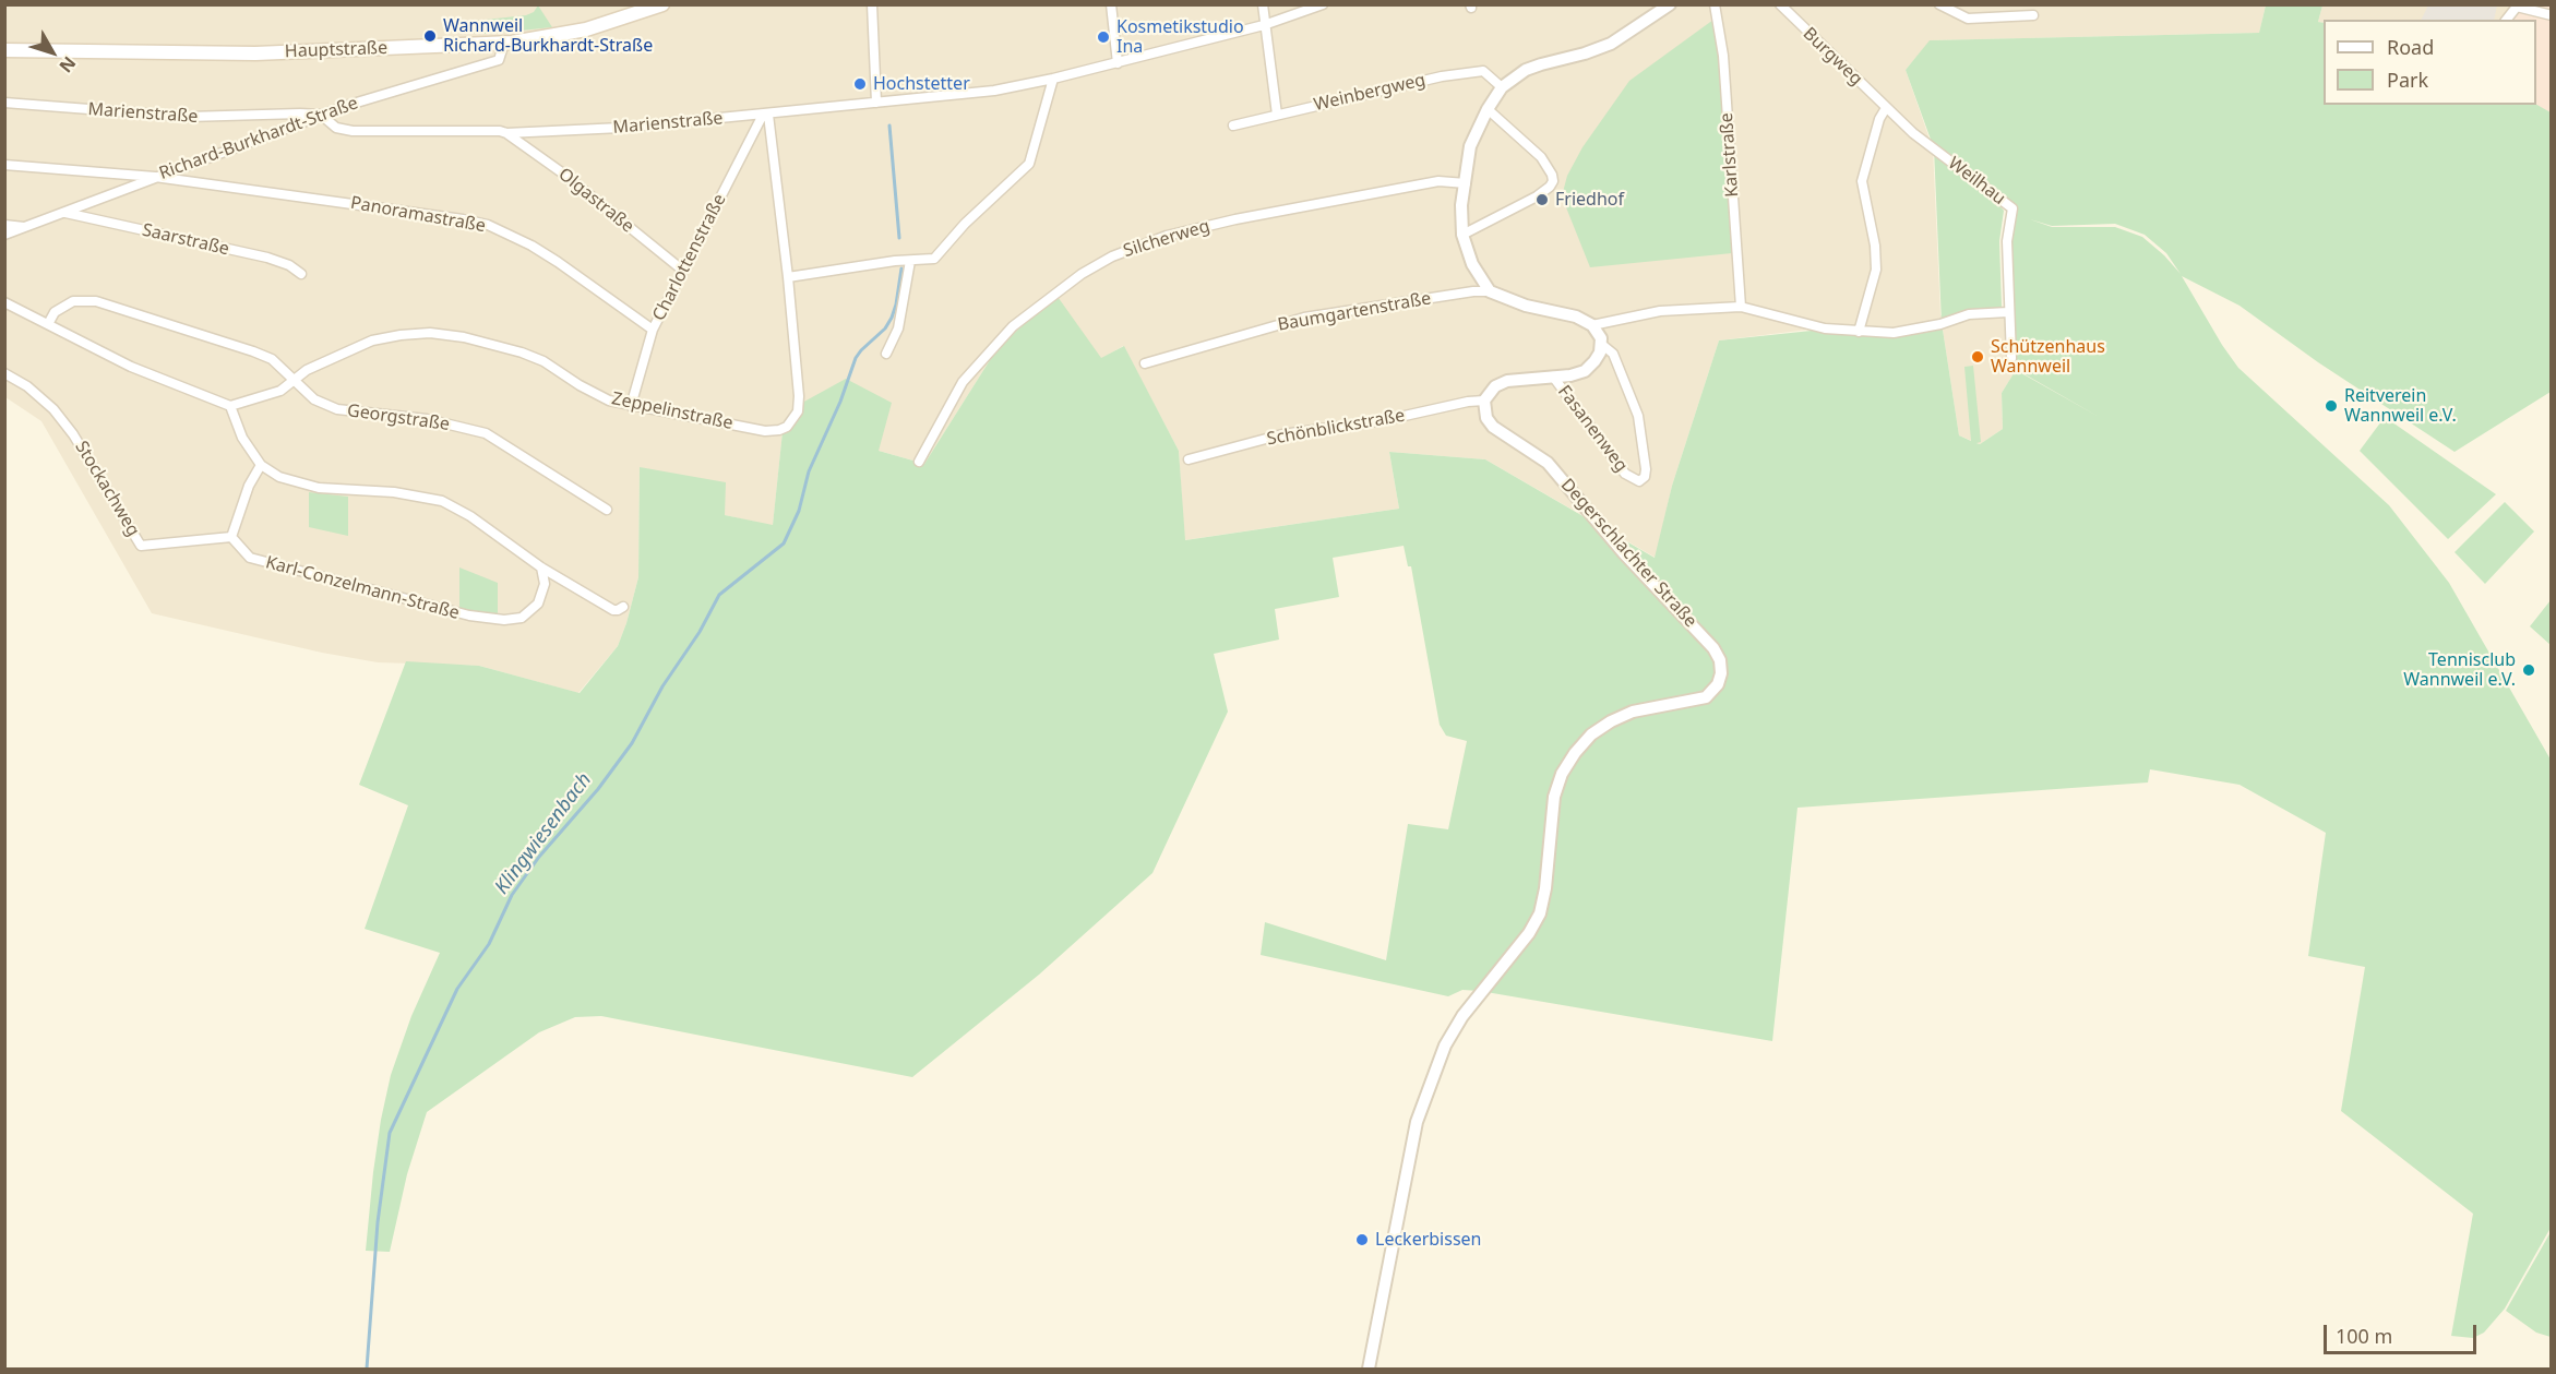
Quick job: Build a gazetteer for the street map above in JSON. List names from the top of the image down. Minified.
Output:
{"streets":{"main road":["Hauptstraße"],"street":["Burgweg","Weinbergweg","Marienstraße","Richard-Burkhardt-Straße","Karlstraße","Weilhau","Olgastraße","Panoramastraße","Silcherweg","Saarstraße","Charlottenstraße","Baumgartenstraße","Zeppelinstraße","Georgstraße","Schönblickstraße","Fasanenweg","Stockachweg","Degerschlachter Straße","Karl-Conzelmann-Straße"]},"crossings":[["Hauptstraße","Richard-Burkhardt-Straße"],["Burgweg","Weilhau"],["Marienstraße","Richard-Burkhardt-Straße"],["Marienstraße","Olgastraße"],["Marienstraße","Charlottenstraße"],["Marienstraße","Zeppelinstraße"],["Richard-Burkhardt-Straße","Panoramastraße"],["Richard-Burkhardt-Straße","Saarstraße"],["Olgastraße","Charlottenstraße"],["Panoramastraße","Charlottenstraße"],["Charlottenstraße","Zeppelinstraße"],["Zeppelinstraße","Georgstraße"],["Schönblickstraße","Degerschlachter Straße"],["Stockachweg","Karl-Conzelmann-Straße"]],"water":["Klingwiesenbach"],"places":["Wannweil Richard-Burkhardt-Straße","Kosmetikstudio Ina","Hochstetter","Friedhof","Schützenhaus Wannweil","Reitverein Wannweil e.V.","Tennisclub Wannweil e.V.","Leckerbissen"],"legend":["Road","Park"],"scale_bar":"100 m","north":"bottom right"}
